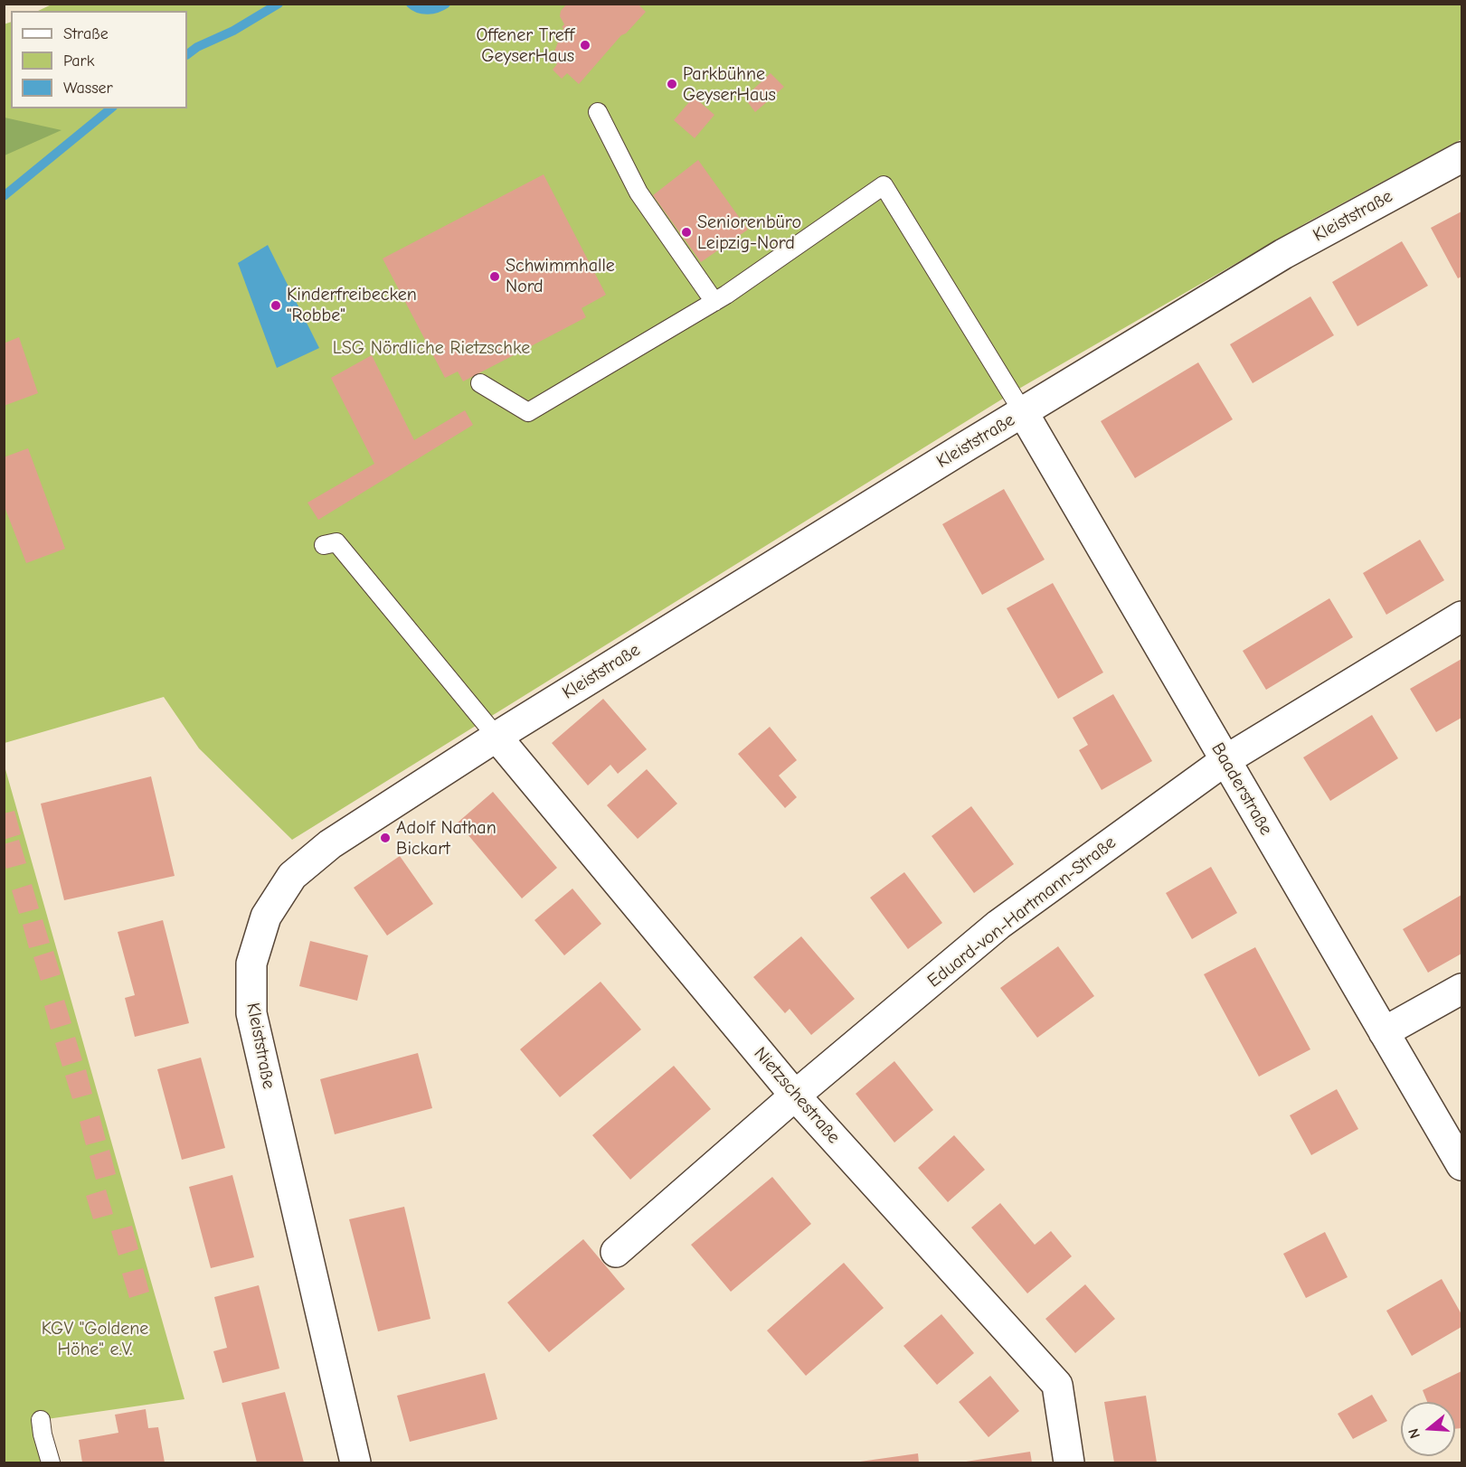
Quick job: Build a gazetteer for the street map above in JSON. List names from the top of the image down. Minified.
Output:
{"streets":{"street":["Kleiststraße","Baaderstraße","Eduard-von-Hartmann-Straße","Nietzschestraße"]},"crossings":[["Kleiststraße","Baaderstraße"],["Kleiststraße","Nietzschestraße"],["Baaderstraße","Eduard-von-Hartmann-Straße"],["Eduard-von-Hartmann-Straße","Nietzschestraße"]],"parks":["LSG Nördliche Rietzschke","KGV \"Goldene Höhe\" e.V."],"places":["Offener Treff GeyserHaus","Parkbühne GeyserHaus","Seniorenbüro Leipzig-Nord","Schwimmhalle Nord","Kinderfreibecken \"Robbe\"","Adolf Nathan Bickart"],"legend":["Straße","Park","Wasser"],"north":"left"}
